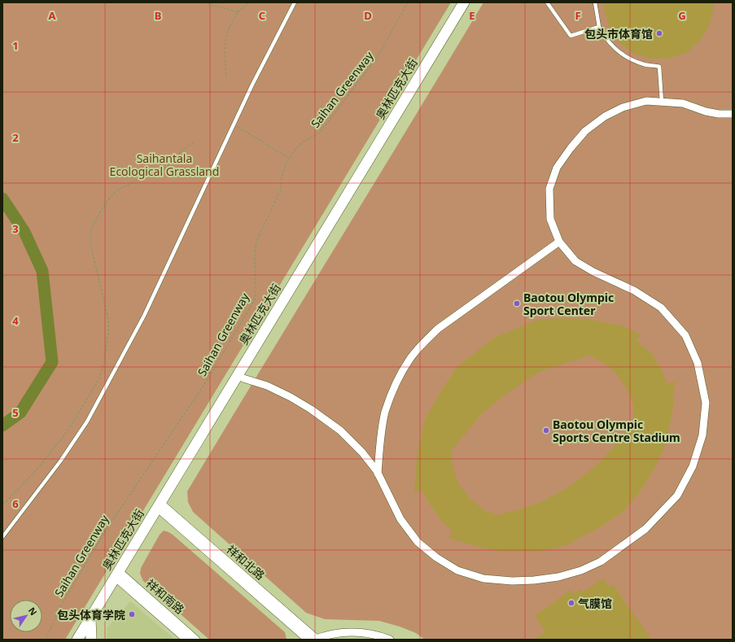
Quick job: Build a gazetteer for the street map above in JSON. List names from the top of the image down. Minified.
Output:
{"streets":{"main road":["奥林匹克大街"],"street":["祥和北路","祥和南路"],"path":["Saihan Greenway"]},"crossings":[["奥林匹克大街","祥和北路"],["奥林匹克大街","祥和南路"]],"parks":["Saihantala Ecological Grassland"],"places":["包头市体育馆","Baotou Olympic Sport Center","Baotou Olympic Sports Centre Stadium","气膜馆","包头体育学院"],"north":"top right","grid":{"columns":["A","B","C","D","E","F","G"],"rows":["1","2","3","4","5","6"]}}
